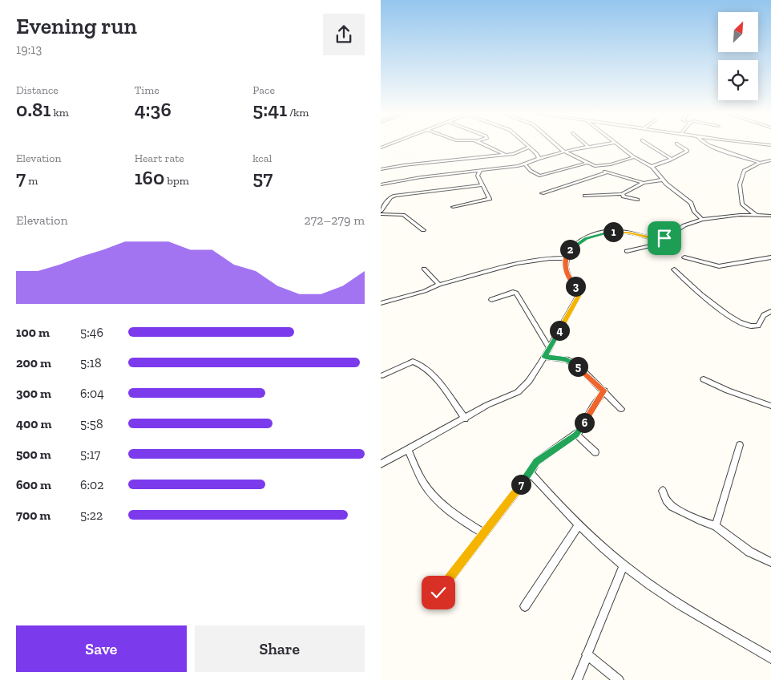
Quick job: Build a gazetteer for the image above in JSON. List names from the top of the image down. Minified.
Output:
{"north":"top right","page":{"heading":["Evening run","19:13"],"stats":[["Distance","0.81 km"],["Time","4:36"],["Pace","5:41 /km"],["Elevation","7 m"],["Heart rate","160 bpm"],["kcal","57"]],"chart":["Elevation","272–279 m"],"pins":["1","2","3","4","5","6","7"],"list":[{"name":"100 m","note":"5:46"},{"name":"200 m","note":"5:18"},{"name":"300 m","note":"6:04"},{"name":"400 m","note":"5:58"},{"name":"500 m","note":"5:17"},{"name":"600 m","note":"6:02"},{"name":"700 m","note":"5:22"}],"buttons":["Save","Share"]}}
